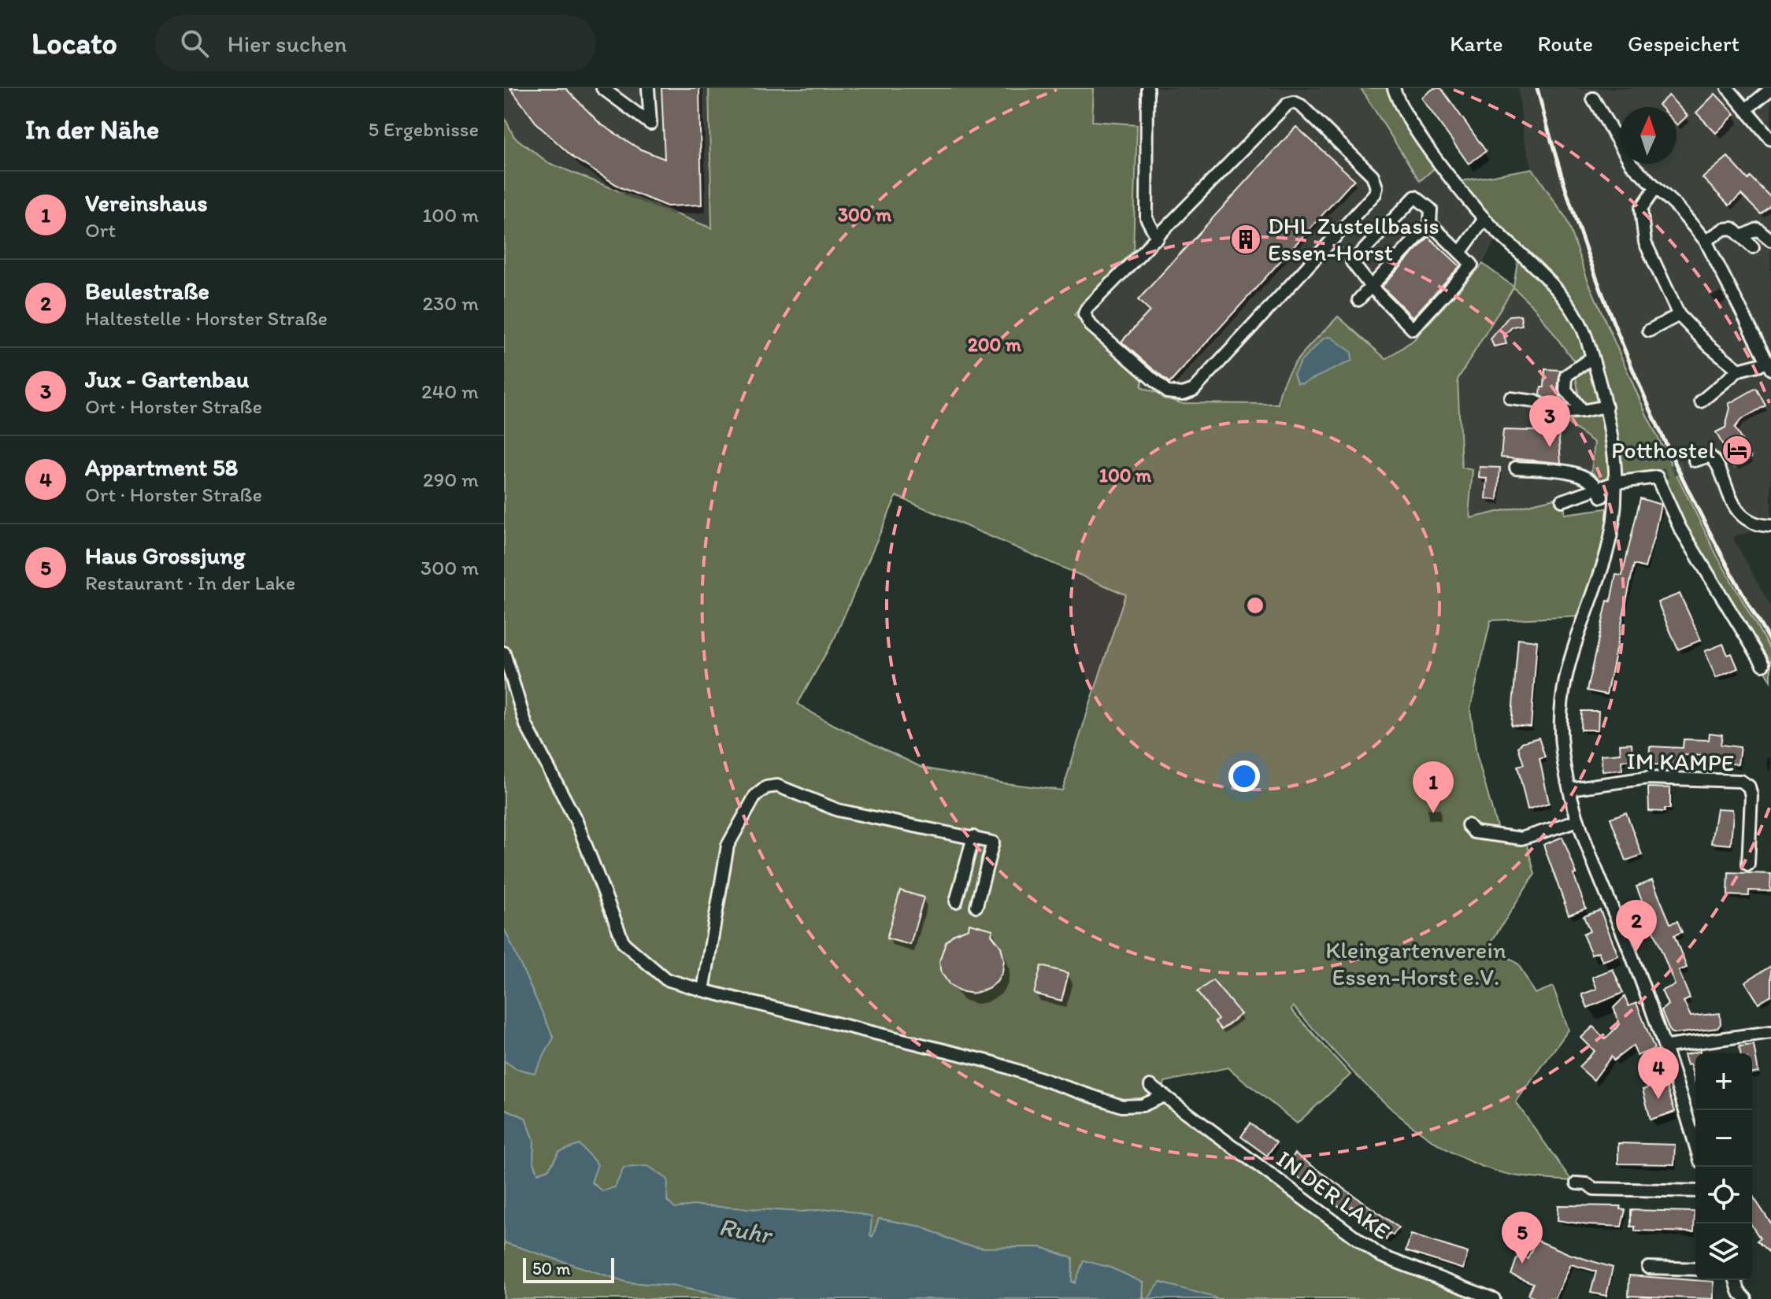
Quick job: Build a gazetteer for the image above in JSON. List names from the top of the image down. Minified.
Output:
{"streets":{"street":["IM KAMPE","IN DER LAKE"]},"water":["Ruhr"],"parks":["Kleingartenverein Essen-Horst e.V."],"places":{"building":["DHL Zustellbasis Essen-Horst"],"hotel":["Potthostel"]},"scale_bar":"50 m","north":"top","page":{"header":"Locato","search":"Hier suchen","nav":["Karte","Route","Gespeichert"],"heading":["In der Nähe","5 Ergebnisse"],"list":[{"mark":"1","name":"Vereinshaus","note":"Ort","value":"100 m"},{"mark":"2","name":"Beulestraße","note":"Haltestelle · Horster Straße","value":"230 m"},{"mark":"3","name":"Jux - Gartenbau","note":"Ort · Horster Straße","value":"240 m"},{"mark":"4","name":"Appartment 58","note":"Ort · Horster Straße","value":"290 m"},{"mark":"5","name":"Haus Grossjung","note":"Restaurant · In der Lake","value":"300 m"}],"pins":["3","1","2","4","5"],"map_buttons":["+","−"],"scale":"50 m"},"rings":["300 m","200 m","100 m"]}
